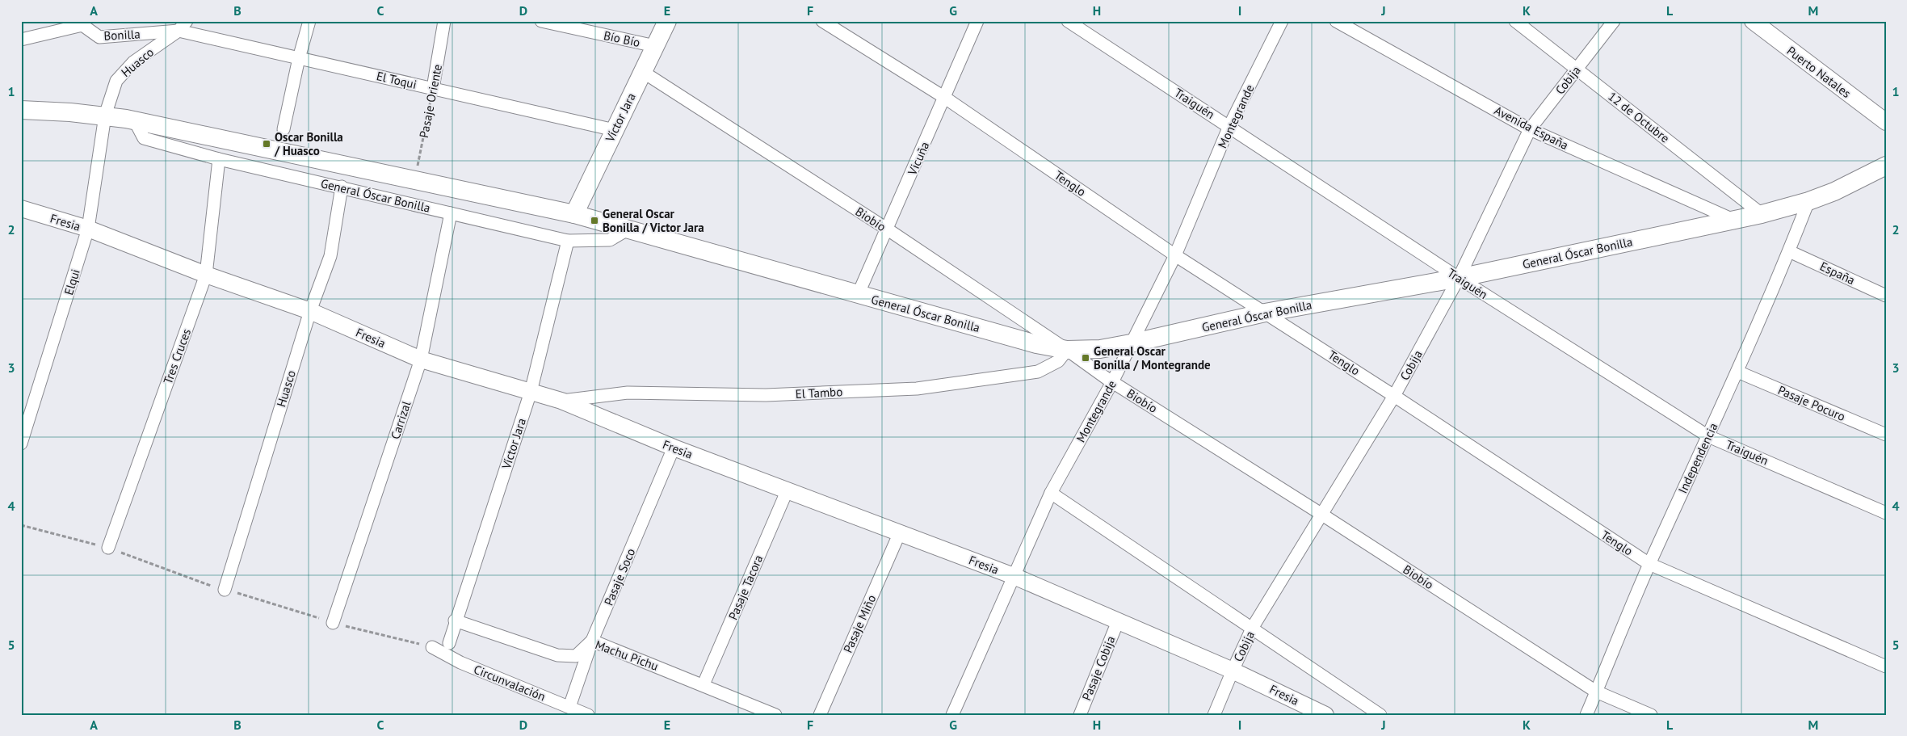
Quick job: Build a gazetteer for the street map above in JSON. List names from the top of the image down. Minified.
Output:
{"streets":{"main road":["Víctor Jara","General Óscar Bonilla"],"street":["Bonilla","Bío Bío","Huasco","Puerto Natales","El Toqui","Cobija","Pasaje Oriente","Traiguén","Montegrande","12 de Octubre","Avenida España","Vicuña","Tenglo","Biobío","Fresia","España","Elqui","Tres Cruces","El Tambo","Pasaje Pocuro","Carrizal","Independencia","Pasaje Soco","Pasaje Tacora","Pasaje Miño","Machu Pichu","Pasaje Cobija","Circunvalación"]},"crossings":[["Bonilla","Huasco"],["Bonilla","El Toqui"],["Bío Bío","Víctor Jara"],["Huasco","El Toqui"],["Huasco","General Óscar Bonilla"],["Huasco","Fresia"],["Huasco","Elqui"],["El Toqui","Pasaje Oriente"],["El Toqui","Víctor Jara"],["Cobija","Traiguén"],["Cobija","12 de Octubre"],["Cobija","Avenida España"],["Cobija","Tenglo"],["Cobija","General Óscar Bonilla"],["Cobija","Biobío"],["Cobija","Fresia"],["Pasaje Oriente","General Óscar Bonilla"],["Traiguén","Montegrande"],["Traiguén","General Óscar Bonilla"],["Traiguén","Independencia"],["Montegrande","Tenglo"],["Montegrande","General Óscar Bonilla"],["Montegrande","Biobío"],["Montegrande","Fresia"],["Víctor Jara","General Óscar Bonilla"],["Víctor Jara","Biobío"],["Víctor Jara","Fresia"],["Víctor Jara","Machu Pichu"],["12 de Octubre","General Óscar Bonilla"],["Avenida España","General Óscar Bonilla"],["Vicuña","Tenglo"],["Vicuña","General Óscar Bonilla"],["Vicuña","Biobío"],["Tenglo","General Óscar Bonilla"],["Tenglo","Independencia"],["General Óscar Bonilla","Biobío"],["General Óscar Bonilla","Elqui"],["General Óscar Bonilla","Tres Cruces"],["General Óscar Bonilla","El Tambo"],["General Óscar Bonilla","Carrizal"],["General Óscar Bonilla","Independencia"],["Biobío","El Tambo"],["Biobío","Independencia"],["Fresia","Elqui"],["Fresia","Tres Cruces"],["Fresia","El Tambo"],["Fresia","Carrizal"],["Fresia","Pasaje Soco"],["Fresia","Pasaje Tacora"],["Fresia","Pasaje Miño"],["Fresia","Pasaje Cobija"],["España","Independencia"],["Pasaje Pocuro","Independencia"],["Pasaje Soco","Machu Pichu"],["Pasaje Soco","Circunvalación"],["Pasaje Tacora","Machu Pichu"]],"places":{"transit":["Oscar Bonilla / Huasco","General Oscar Bonilla / Victor Jara","General Oscar Bonilla / Montegrande"]},"grid":{"columns":["A","B","C","D","E","F","G","H","I","J","K","L","M"],"rows":["1","2","3","4","5"]}}
